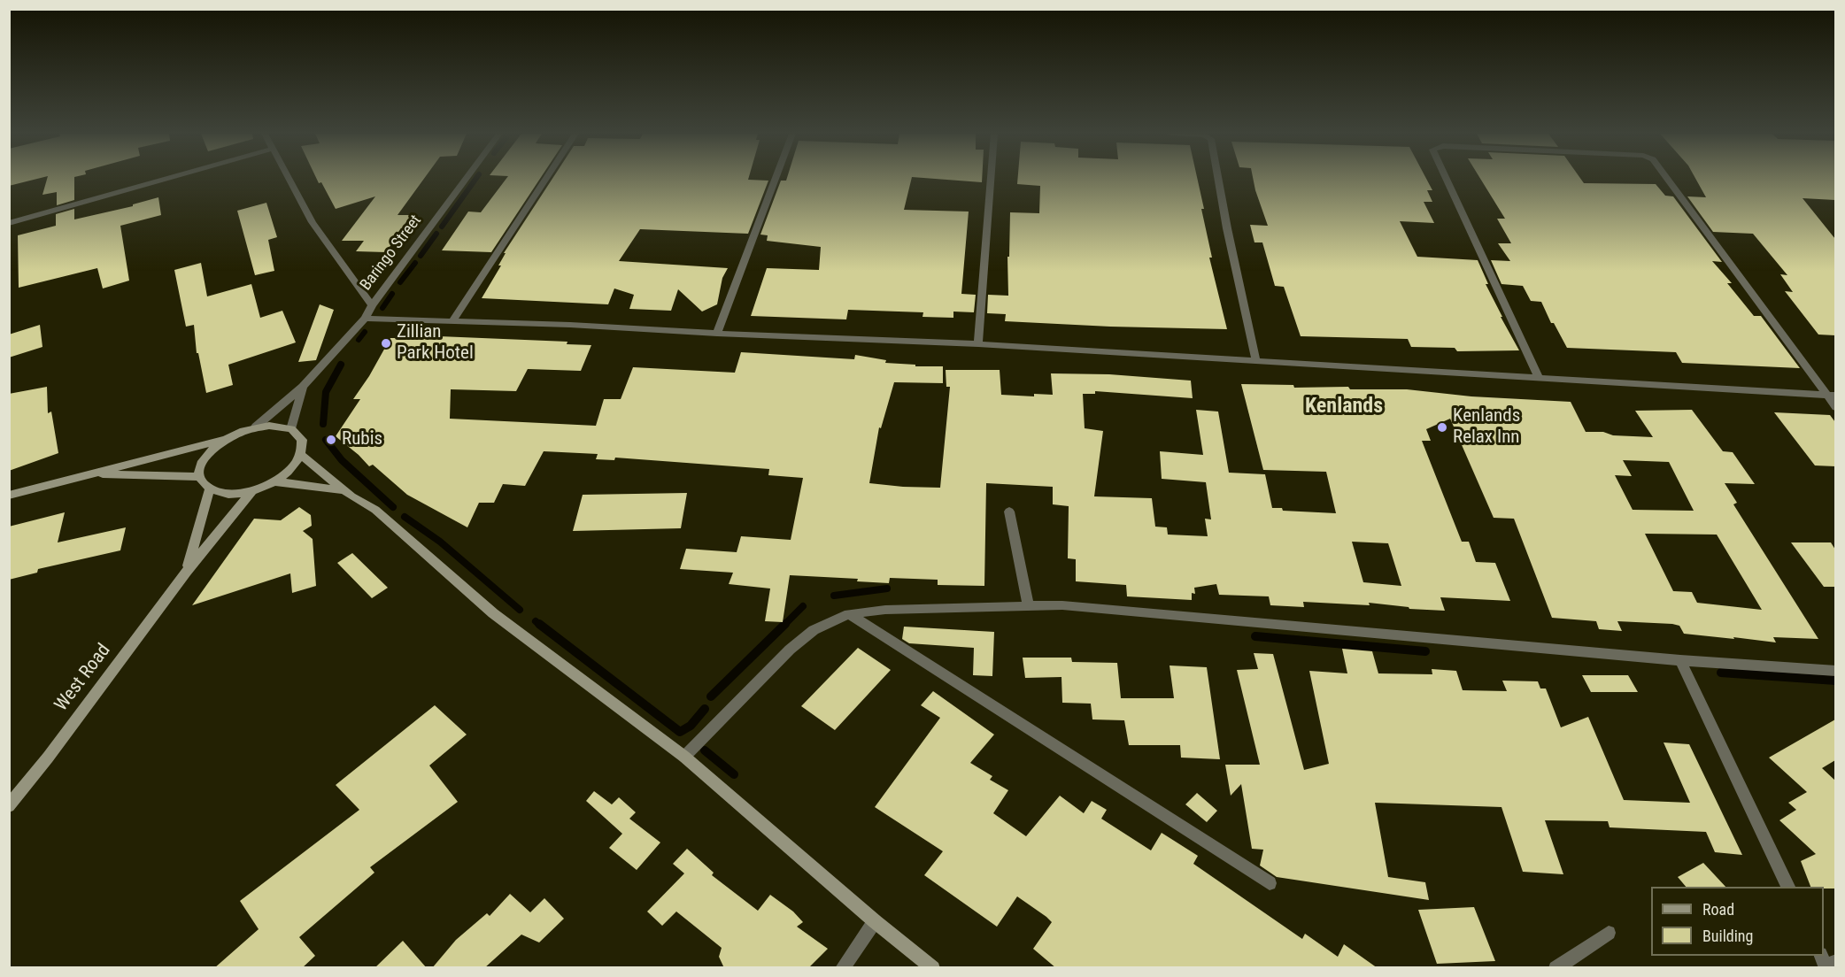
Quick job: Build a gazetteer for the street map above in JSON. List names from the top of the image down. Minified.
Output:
{"streets":{"street":["Baringo Street","West Road"]},"districts":["Kenlands"],"places":["Zillian Park Hotel","Kenlands Relax Inn","Rubis"],"legend":["Road","Building"]}
